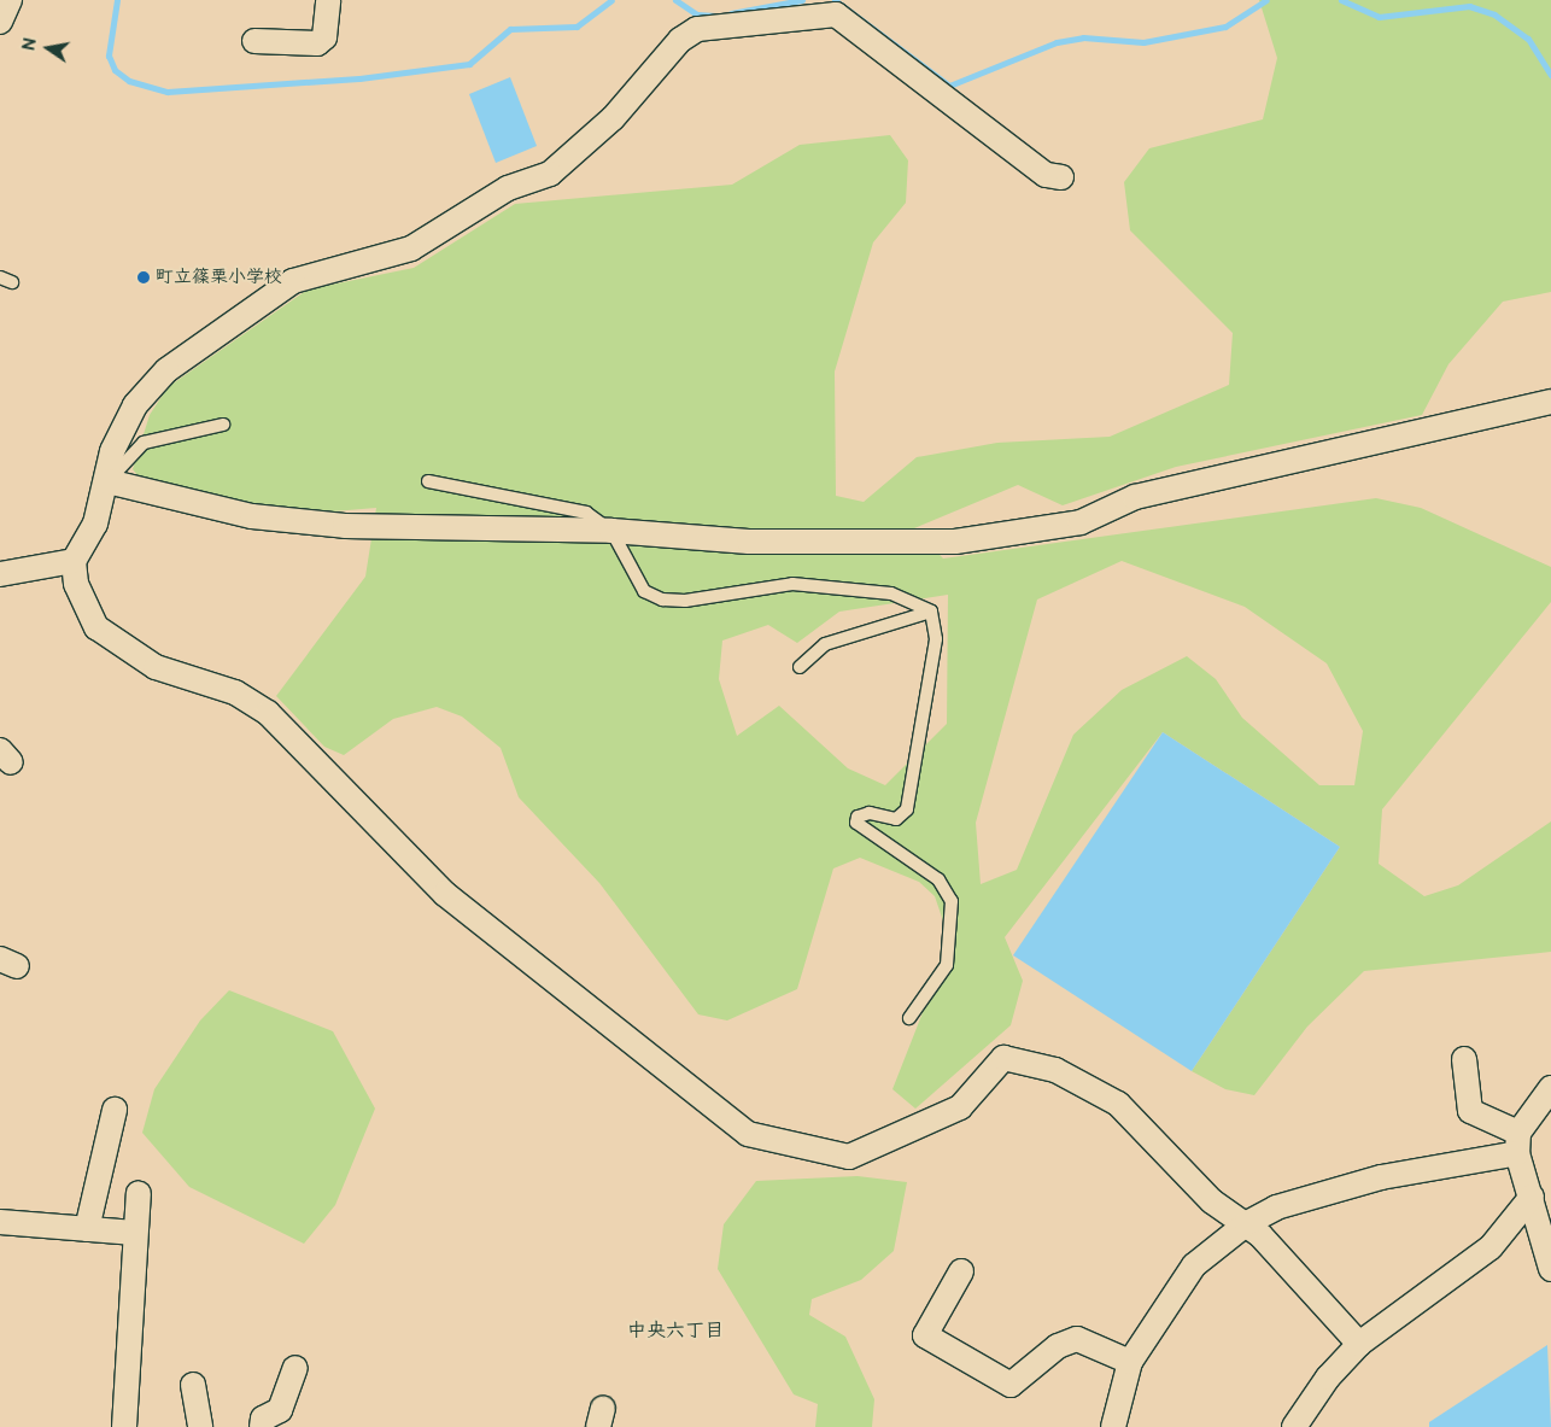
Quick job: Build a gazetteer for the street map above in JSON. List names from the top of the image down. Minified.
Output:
{"districts":["中央六丁目"],"places":["町立篠栗小学校"],"north":"left"}
